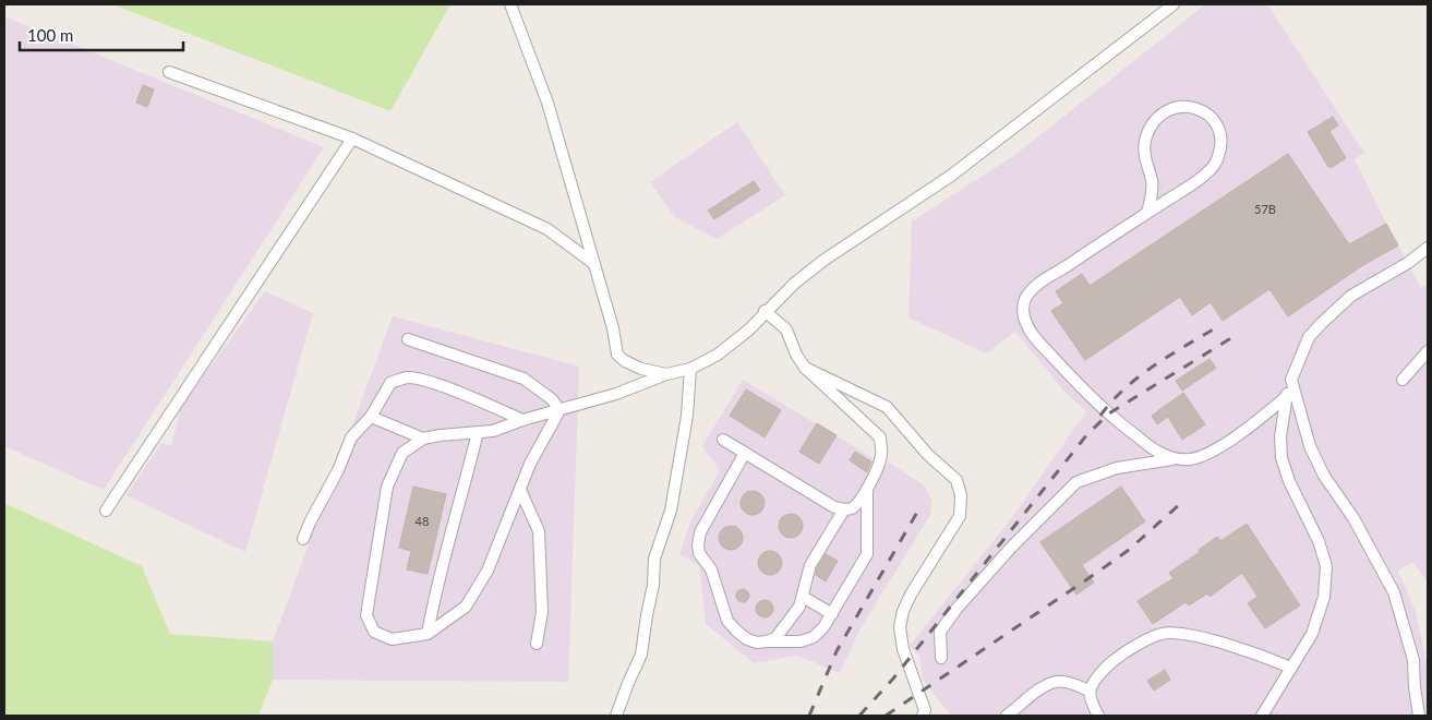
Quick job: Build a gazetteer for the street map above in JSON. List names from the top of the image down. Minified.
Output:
{"house_numbers":["57В","48"],"scale_bar":"100 m"}
